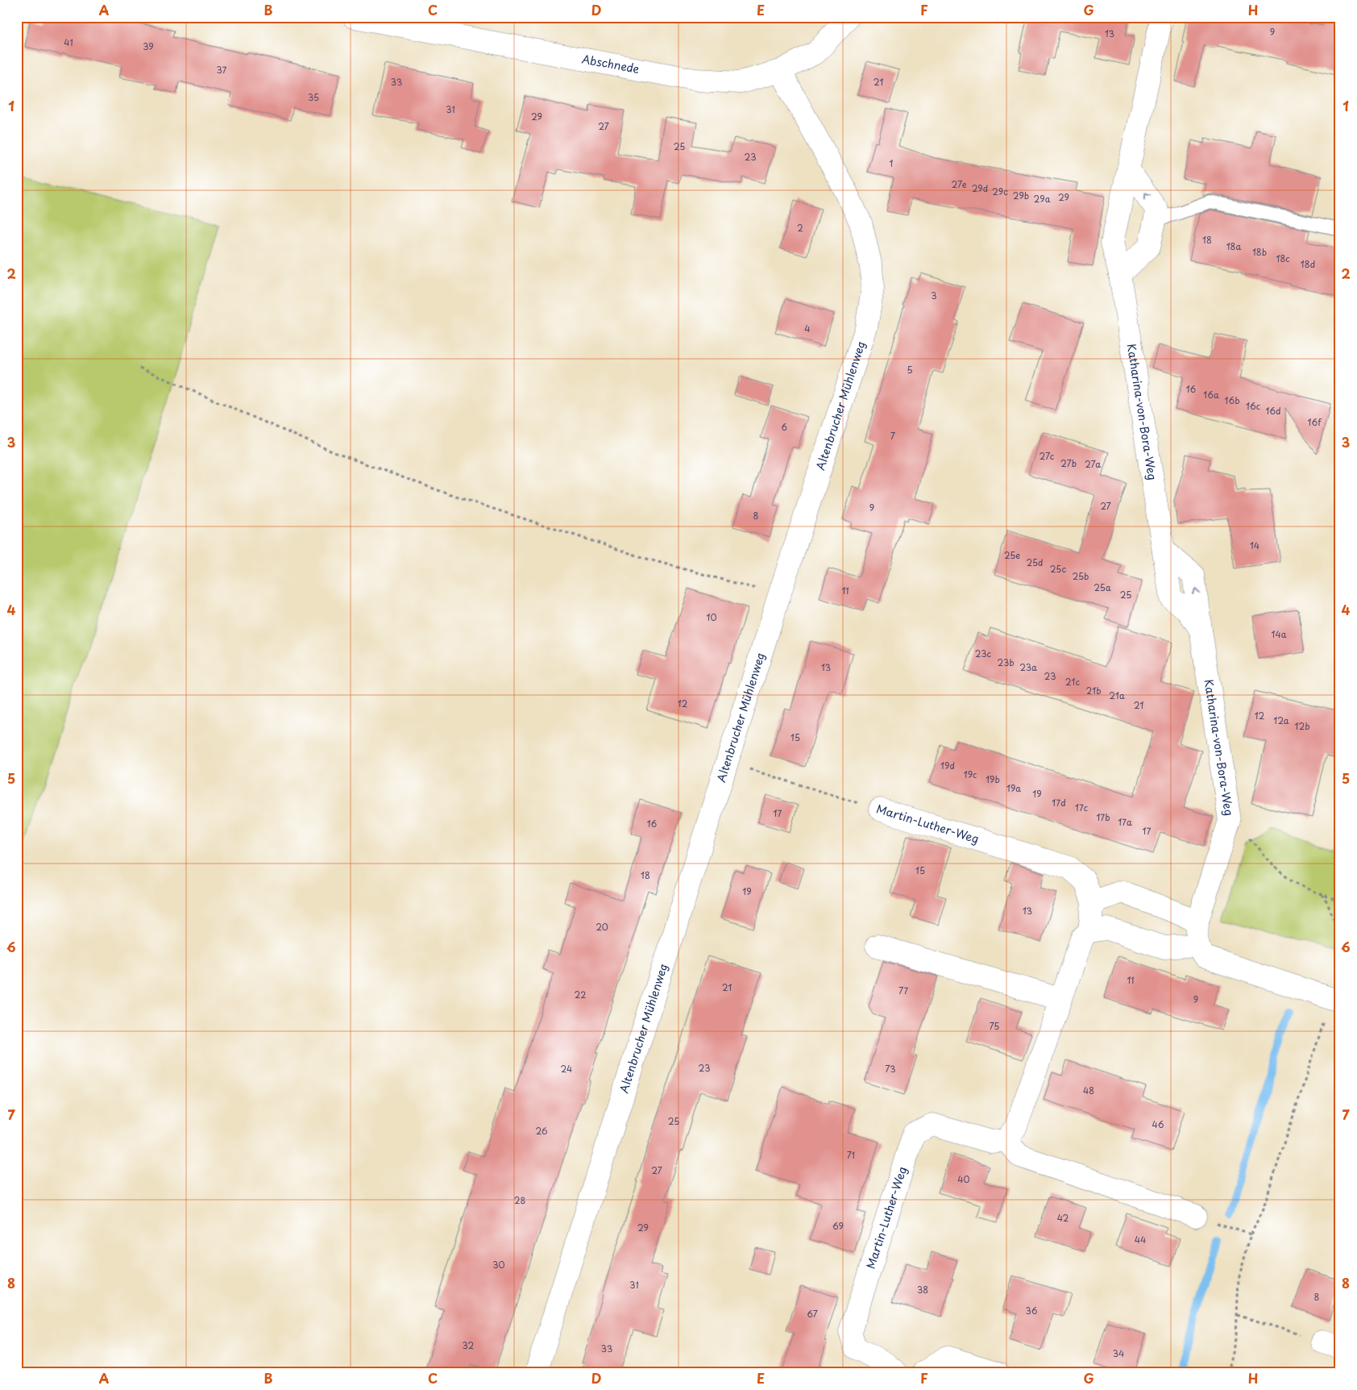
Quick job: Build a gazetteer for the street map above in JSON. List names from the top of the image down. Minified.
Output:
{"streets":{"street":["Abschnede","Altenbrucher Mühlenweg","Katharina-von-Bora-Weg","Martin-Luther-Weg"]},"crossings":[["Abschnede","Altenbrucher Mühlenweg"]],"house_numbers":["9","13","41","39","37","33","21","35","31","29","27","25","23","1","27e","29d","29c","29b","29","29a","2","18","18a","18b","18c","18d","3","4","5","16","16a","16b","16c","16d","16f","6","7","27c","27b","27a","27","9","8","14","25e","25d","25c","25b","25a","11","25","10","14a","23c","23b","13","23a","23","21c","21b","21a","12","21","12","12a","12b","15","19d","19c","19b","19a","19","17d","17c","17","17b","17a","16","17","15","18","19","13","20","11","21","77","22","9","75","23","24","73","48","25","46","26","71","27","40","28","42","69","29","44","30","31","38","8","36","67","32","33","34"],"grid":{"columns":["A","B","C","D","E","F","G","H"],"rows":["1","2","3","4","5","6","7","8"]}}
